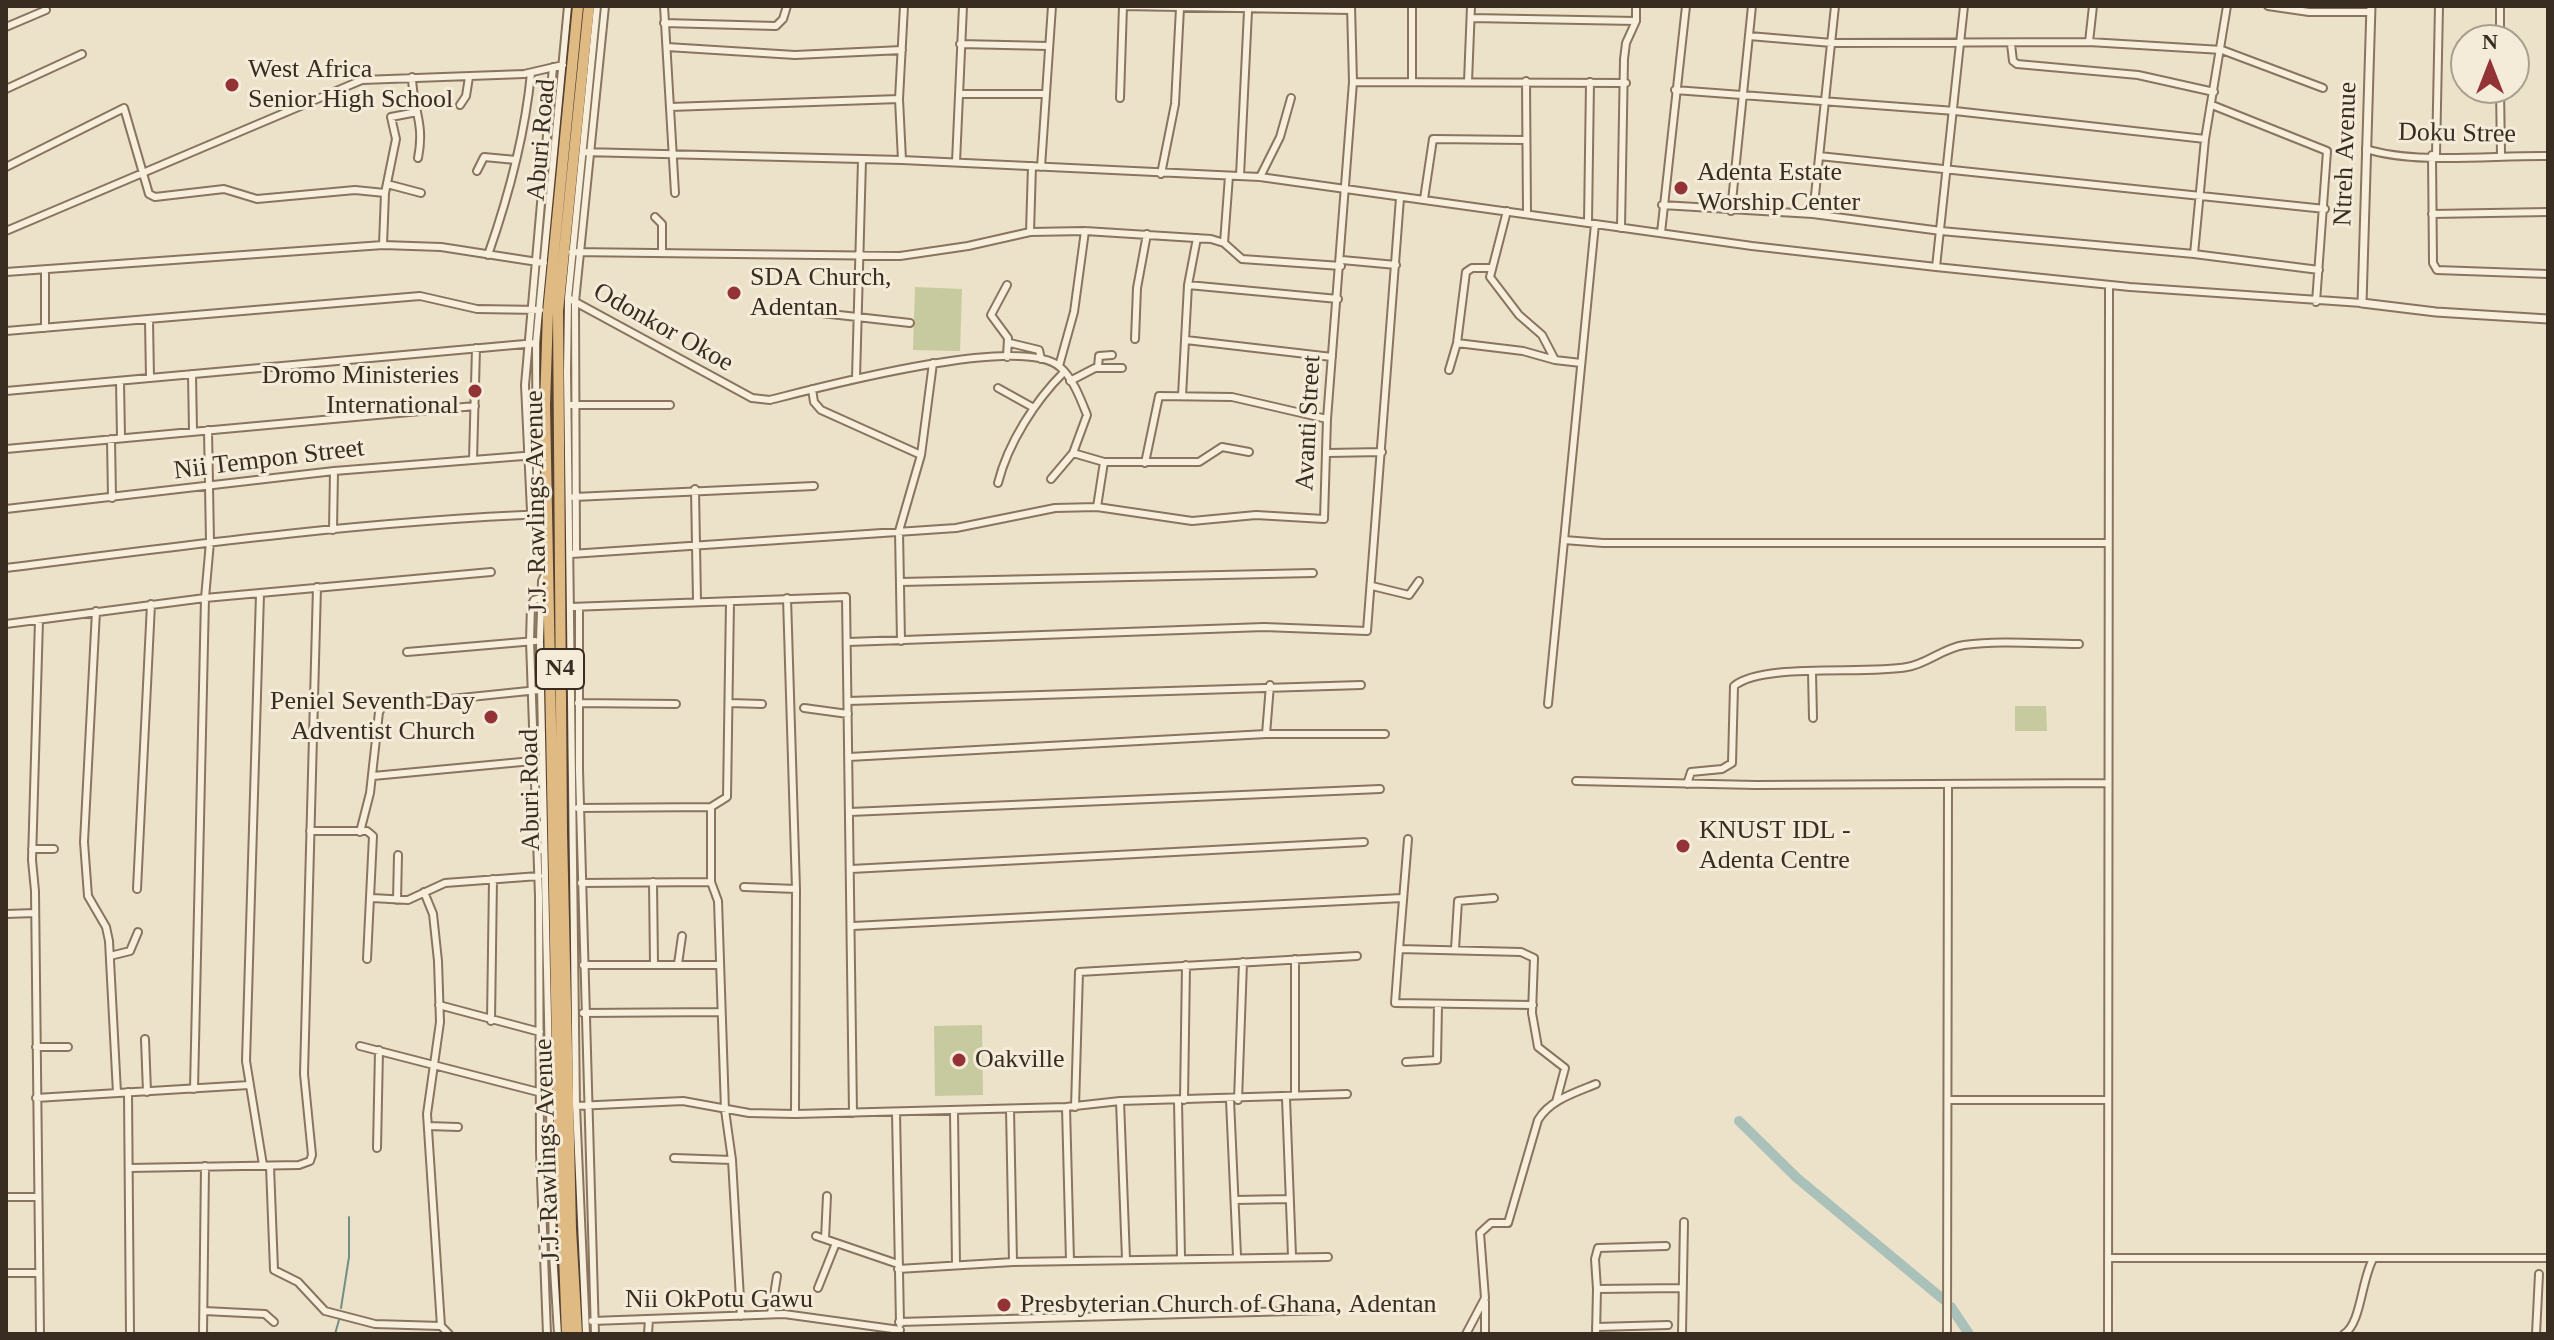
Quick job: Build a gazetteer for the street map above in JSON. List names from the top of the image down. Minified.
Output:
{"streets":{"highway":["Aburi Road","J.J. Rawlings Avenue","N4"],"street":["Doku Stree","Ntreh Avenue","Odonkor Okoe","Avanti Street","Nii Tempon Street","Nii OkPotu Gawu"]},"crossings":[["Doku Stree","Ntreh Avenue"],["Aburi Road","J.J. Rawlings Avenue"],["Avanti Street","J.J. Rawlings Avenue"]],"places":["West Africa Senior High School","Adenta Estate Worship Center","SDA Church, Adentan","Dromo Ministeries International","Peniel Seventh Day Adventist Church","KNUST IDL - Adenta Centre","Oakville","Presbyterian Church of Ghana, Adentan"],"north":"top"}
